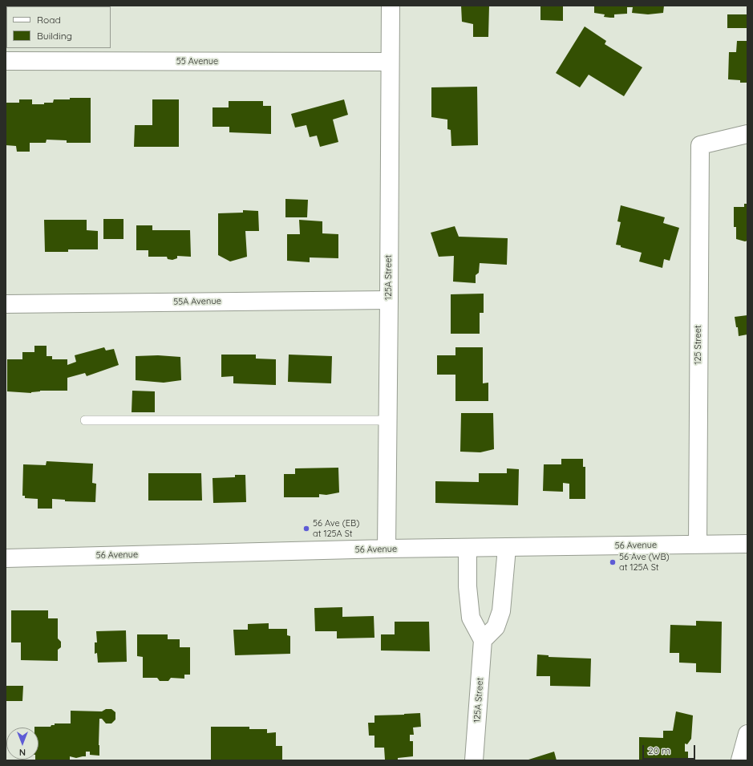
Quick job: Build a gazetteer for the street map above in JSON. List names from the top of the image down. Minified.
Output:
{"streets":{"street":["55 Avenue","125A Street","55A Avenue","125 Street","56 Avenue"]},"crossings":[["55 Avenue","125A Street"],["125A Street","55A Avenue"],["125A Street","56 Avenue"],["125 Street","56 Avenue"]],"places":["56 Ave (EB) at 125A St","56 Ave (WB) at 125A St"],"legend":["Road","Building"],"scale_bar":"20 m","north":"bottom"}
